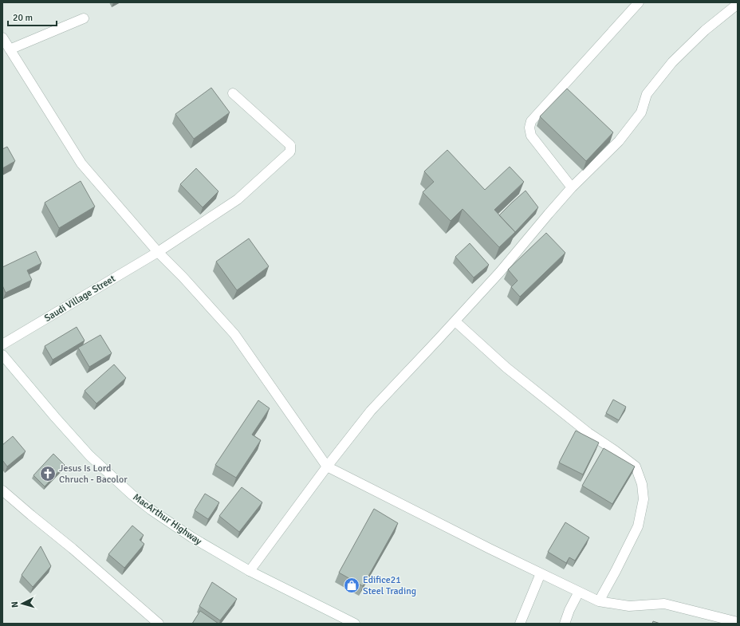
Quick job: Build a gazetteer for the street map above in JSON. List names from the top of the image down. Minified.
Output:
{"streets":{"street":["Saudi Village Street","MacArthur Highway"]},"places":{"church":["Jesus Is Lord Chruch - Bacolor"],"shop":["Edifice21 Steel Trading"]},"scale_bar":"20 m","north":"left"}
